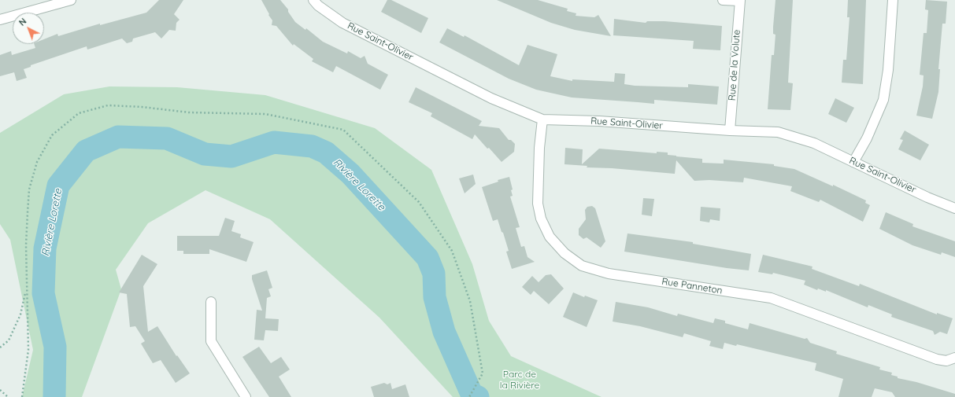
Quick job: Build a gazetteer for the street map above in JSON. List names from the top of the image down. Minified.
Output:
{"streets":{"street":["Rue Saint-Olivier","Rue de la Volute","Rue Panneton"]},"crossings":[["Rue Saint-Olivier","Rue de la Volute"],["Rue Saint-Olivier","Rue Panneton"]],"water":["Rivière Lorette"],"parks":["Parc de la Rivière"],"north":"top left"}
